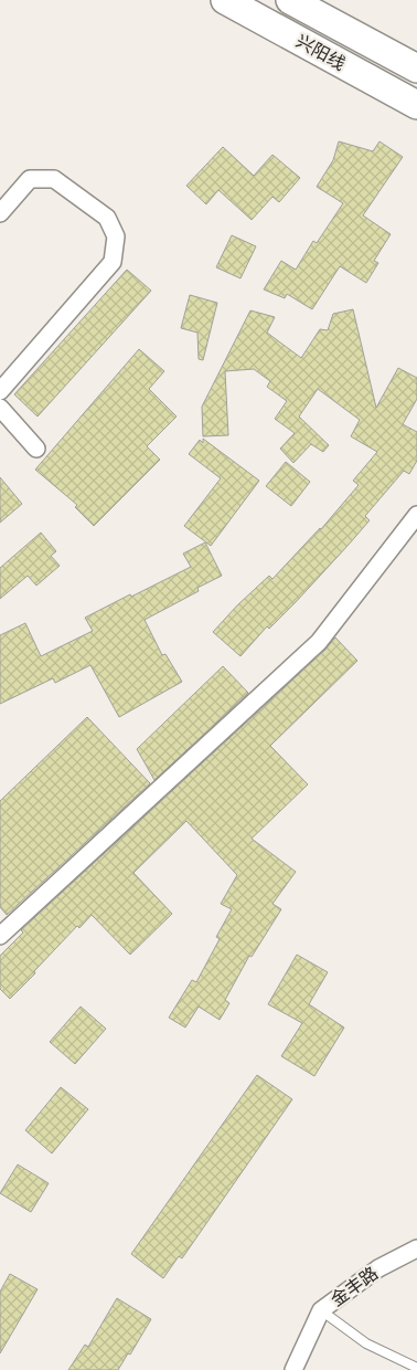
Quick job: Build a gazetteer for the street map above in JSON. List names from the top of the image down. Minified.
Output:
{"streets":{"highway":["兴阳线"],"street":["金丰路"]}}
